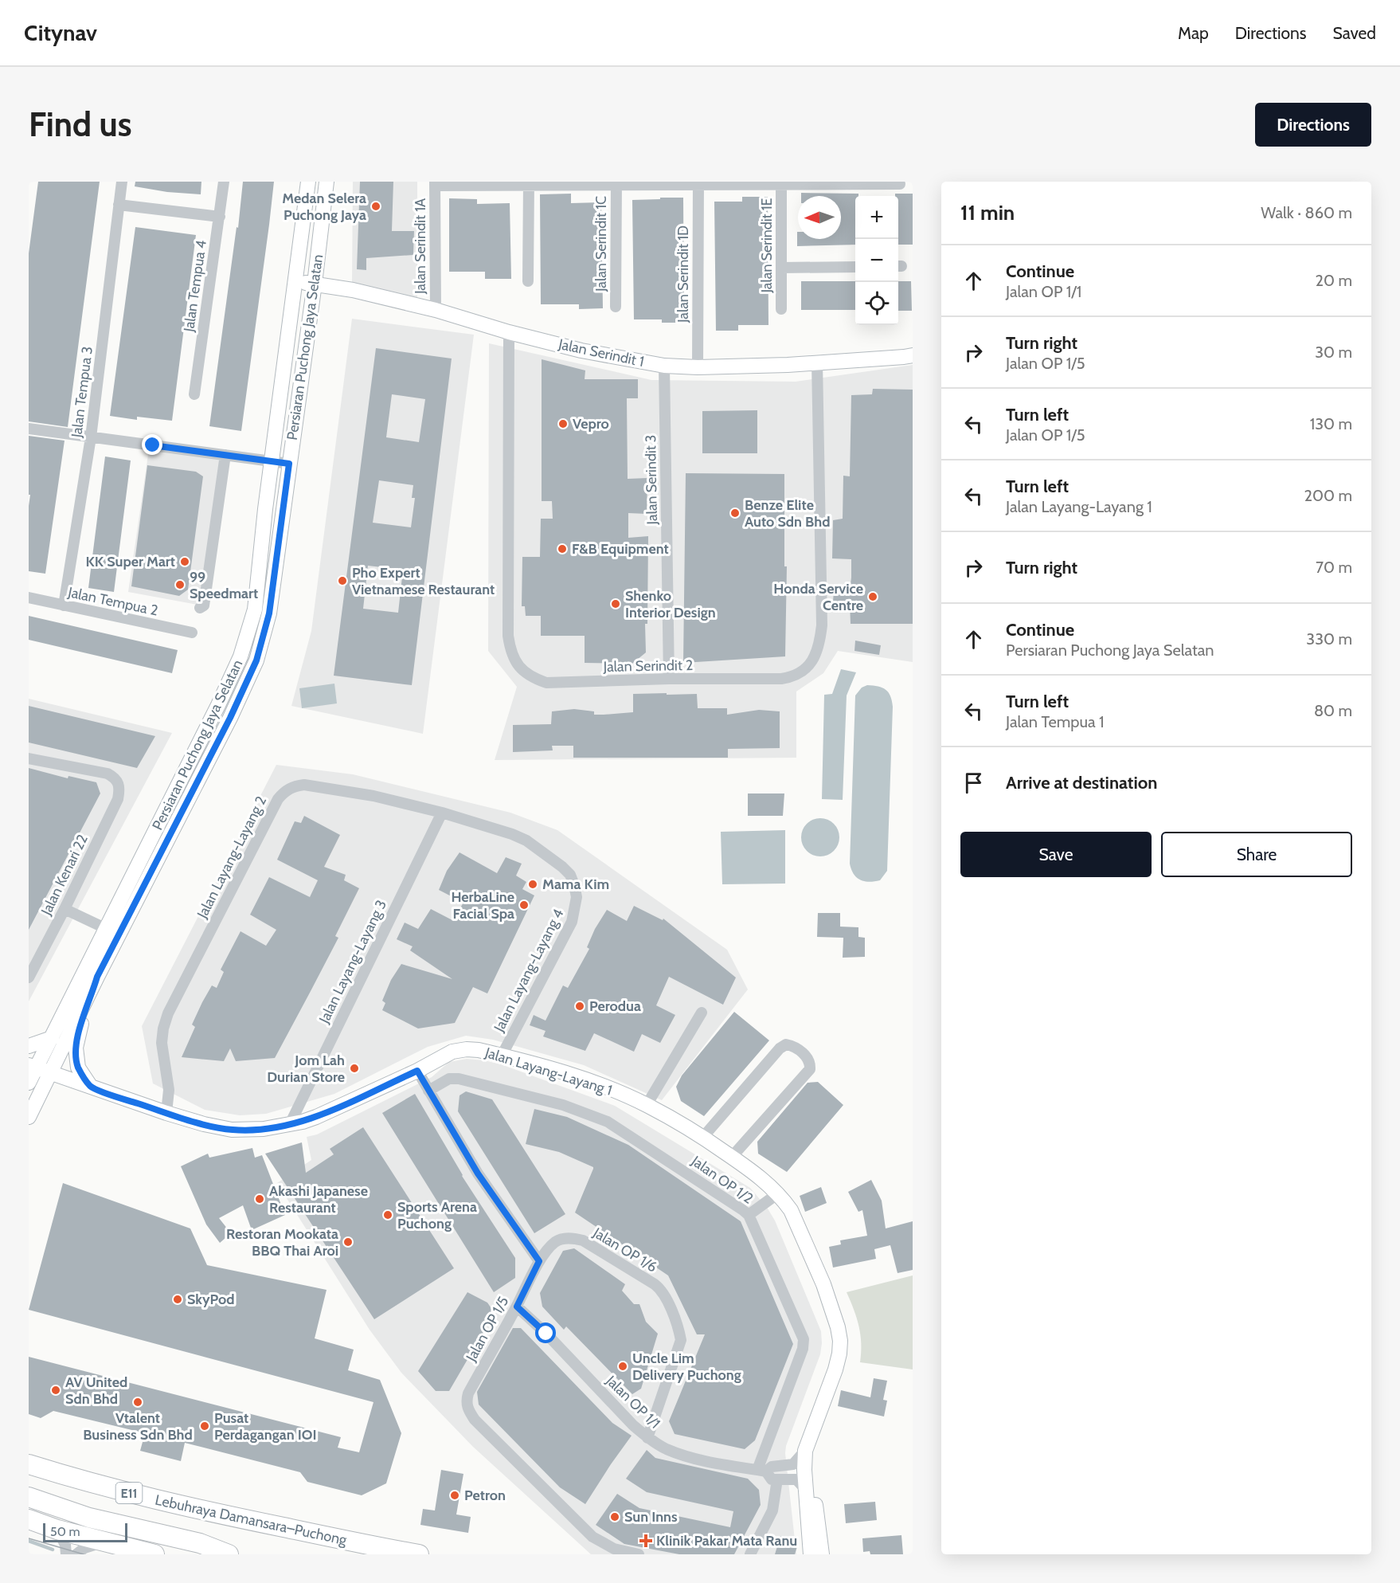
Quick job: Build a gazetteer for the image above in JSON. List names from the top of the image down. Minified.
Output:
{"streets":{"highway":["E11","Lebuhraya Damansara–Puchong"],"main road":["Persiaran Puchong Jaya Selatan","Jalan Serindit 1","Jalan Layang-Layang 1"],"street":["Jalan Serindit 1C","Jalan Serindit 1E","Jalan Serindit 1A","Jalan Serindit 1D","Jalan Tempua 4","Jalan Tempua 3","Jalan Serindit 3","Jalan Tempua 2","Jalan Serindit 2","Jalan Layang-Layang 2","Jalan Kenari 22","Jalan Layang-Layang 3","Jalan Layang-Layang 4","Jalan OP 1/2","Jalan OP 1/6","Jalan OP 1/5","Jalan OP 1/1"]},"crossings":[["Jalan Serindit 1A","Jalan Serindit 1"],["Jalan Serindit 1D","Jalan Serindit 1"],["Persiaran Puchong Jaya Selatan","Jalan Serindit 1"],["Persiaran Puchong Jaya Selatan","Jalan Layang-Layang 1"],["Jalan Serindit 1","Jalan Serindit 3"],["Jalan Serindit 1","Jalan Serindit 2"],["Jalan Tempua 3","Jalan Tempua 2"],["Jalan Serindit 3","Jalan Serindit 2"],["Jalan Layang-Layang 2","Jalan Layang-Layang 3"],["Jalan Layang-Layang 2","Jalan Layang-Layang 4"],["Jalan Layang-Layang 2","Jalan Layang-Layang 1"],["Jalan Layang-Layang 3","Jalan Layang-Layang 1"],["Jalan Layang-Layang 4","Jalan Layang-Layang 1"],["Jalan Layang-Layang 1","Jalan OP 1/2"],["Jalan Layang-Layang 1","Jalan OP 1/1"],["Jalan OP 1/2","Jalan OP 1/1"],["Jalan OP 1/6","Jalan OP 1/5"],["Jalan OP 1/6","Jalan OP 1/1"],["Jalan OP 1/5","Jalan OP 1/1"]],"places":{"other":["Medan Selera Puchong Jaya","Vepro","Benze Elite Auto Sdn Bhd","F&B Equipment","KK Super Mart","Pho Expert Vietnamese Restaurant","99 Speedmart","Honda Service Centre","Shenko Interior Design","Mama Kim","HerbaLine Facial Spa","Perodua","Jom Lah Durian Store","Akashi Japanese Restaurant","Sports Arena Puchong","Restoran Mookata BBQ Thai Aroi","SkyPod","Uncle Lim Delivery Puchong","AV United Sdn Bhd","Vtalent Business Sdn Bhd","Pusat Perdagangan IOI","Petron","Sun Inns"],"health":["Klinik Pakar Mata Ranu"]},"scale_bar":"50 m","north":"left","page":{"header":"Citynav","nav":["Map","Directions","Saved"],"buttons":["Directions",["Save","Share"]],"title":"Find us","heading":["11 min","Walk · 860 m"],"map_buttons":["+","−"],"list":[["Continue","Jalan OP 1/1","20 m"],["Turn right","Jalan OP 1/5","30 m"],["Turn left","Jalan OP 1/5","130 m"],["Turn left","Jalan Layang-Layang 1","200 m"],["Turn right","70 m"],["Continue","Persiaran Puchong Jaya Selatan","330 m"],["Turn left","Jalan Tempua 1","80 m"],"Arrive at destination"],"scale":"50 m"}}
